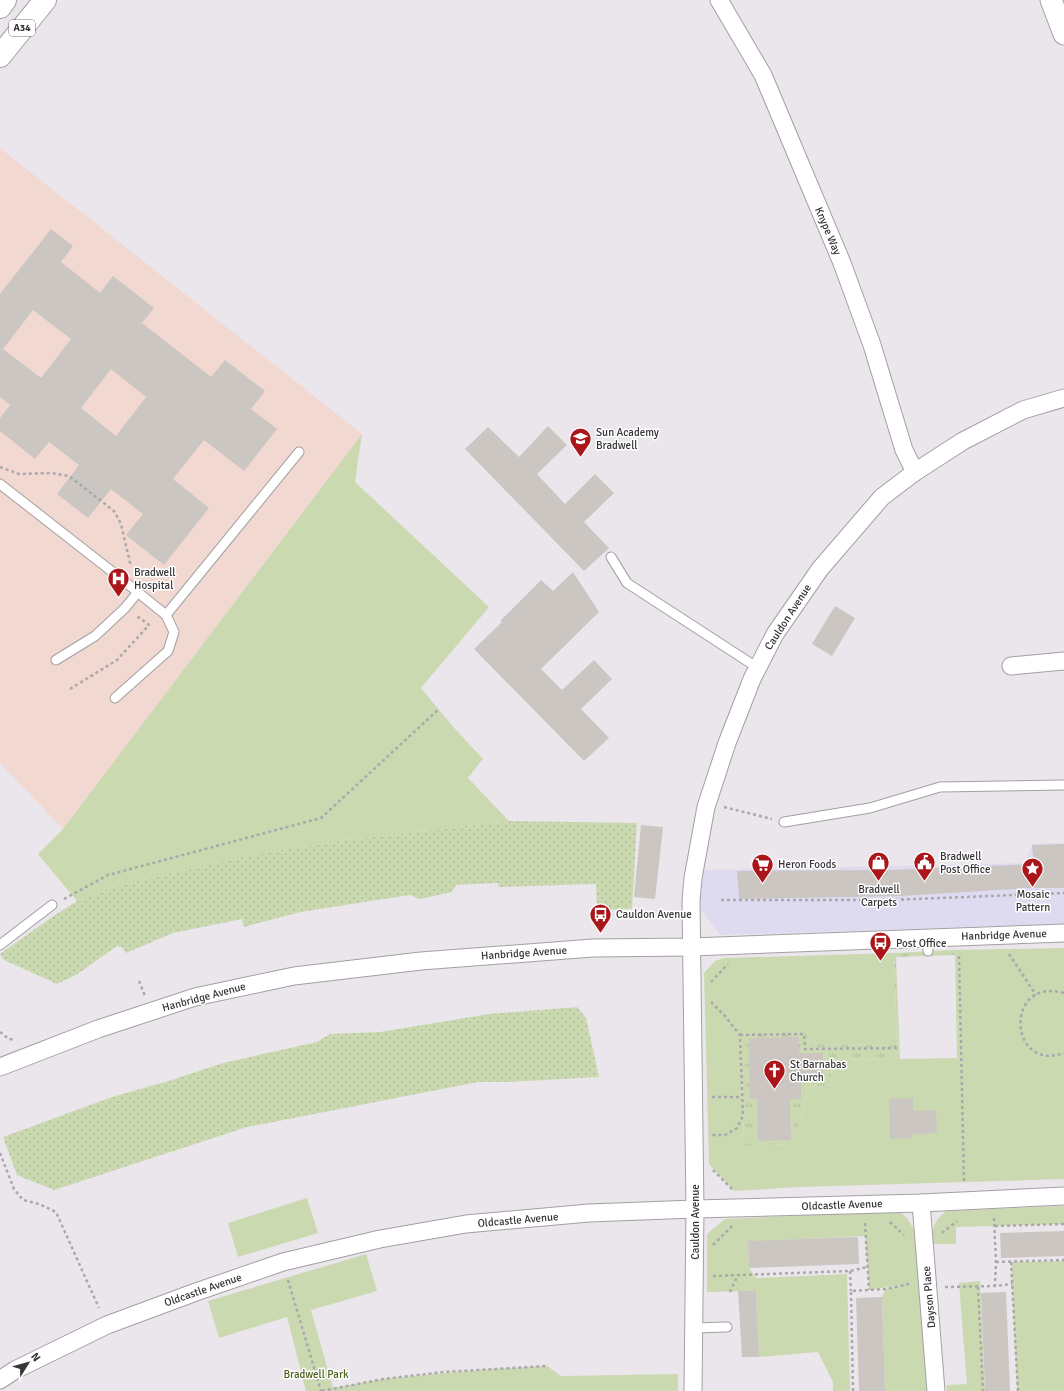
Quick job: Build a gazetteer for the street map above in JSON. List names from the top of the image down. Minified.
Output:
{"streets":{"highway":["A34"],"street":["Knype Way","Cauldon Avenue","Hanbridge Avenue","Oldcastle Avenue","Dayson Place"]},"crossings":[["Knype Way","Cauldon Avenue"],["Cauldon Avenue","Hanbridge Avenue"],["Cauldon Avenue","Oldcastle Avenue"],["Oldcastle Avenue","Dayson Place"]],"parks":["Bradwell Park"],"places":{"school or university":["Sun Academy Bradwell"],"hospital":["Bradwell Hospital"],"public building":["Bradwell Post Office"],"shop":["Bradwell Carpets"],"supermarket":["Heron Foods"],"place":["Mosaic Pattern"],"bus stop":["Cauldon Avenue","Post Office"],"church":["St Barnabas Church"]},"north":"top right"}
